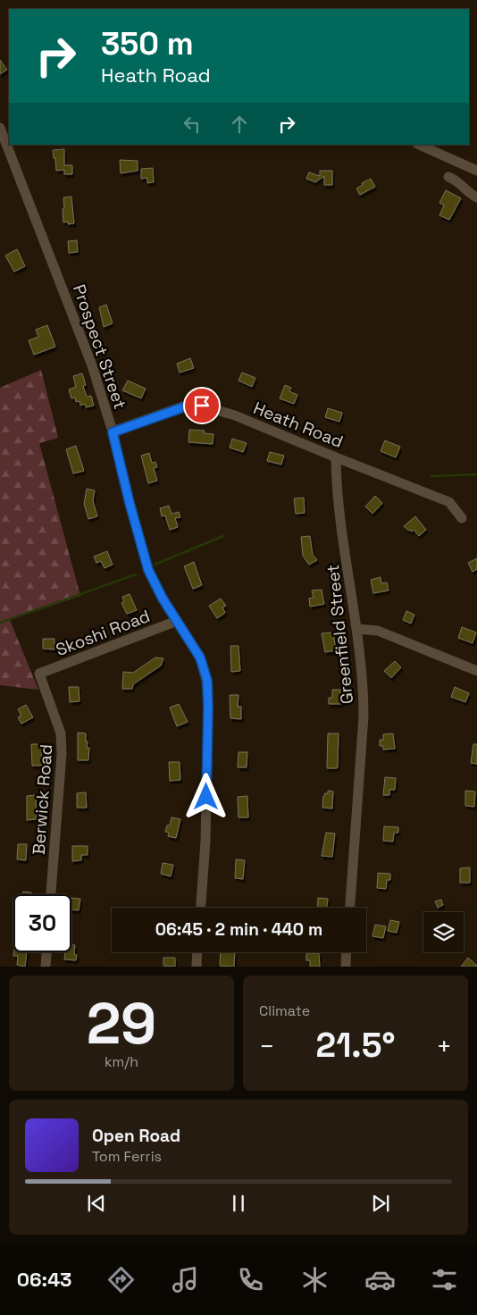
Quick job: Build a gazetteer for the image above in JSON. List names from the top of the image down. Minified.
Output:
{"streets":{"street":["Prospect Street","Heath Road","Skoshi Road","Greenfield Street","Berwick Road"]},"crossings":[["Prospect Street","Heath Road"],["Prospect Street","Skoshi Road"],["Heath Road","Greenfield Street"],["Skoshi Road","Berwick Road"]],"page":{"turn":["350 m","Heath Road"],"limit":"30","trip":"06:45 · 2 min · 440 m","tile":[["29","km/h"],"Climate"],"heat":["−","21.5°","+"],"song":["Open Road","Tom Ferris"],"tabs":"06:43"}}
